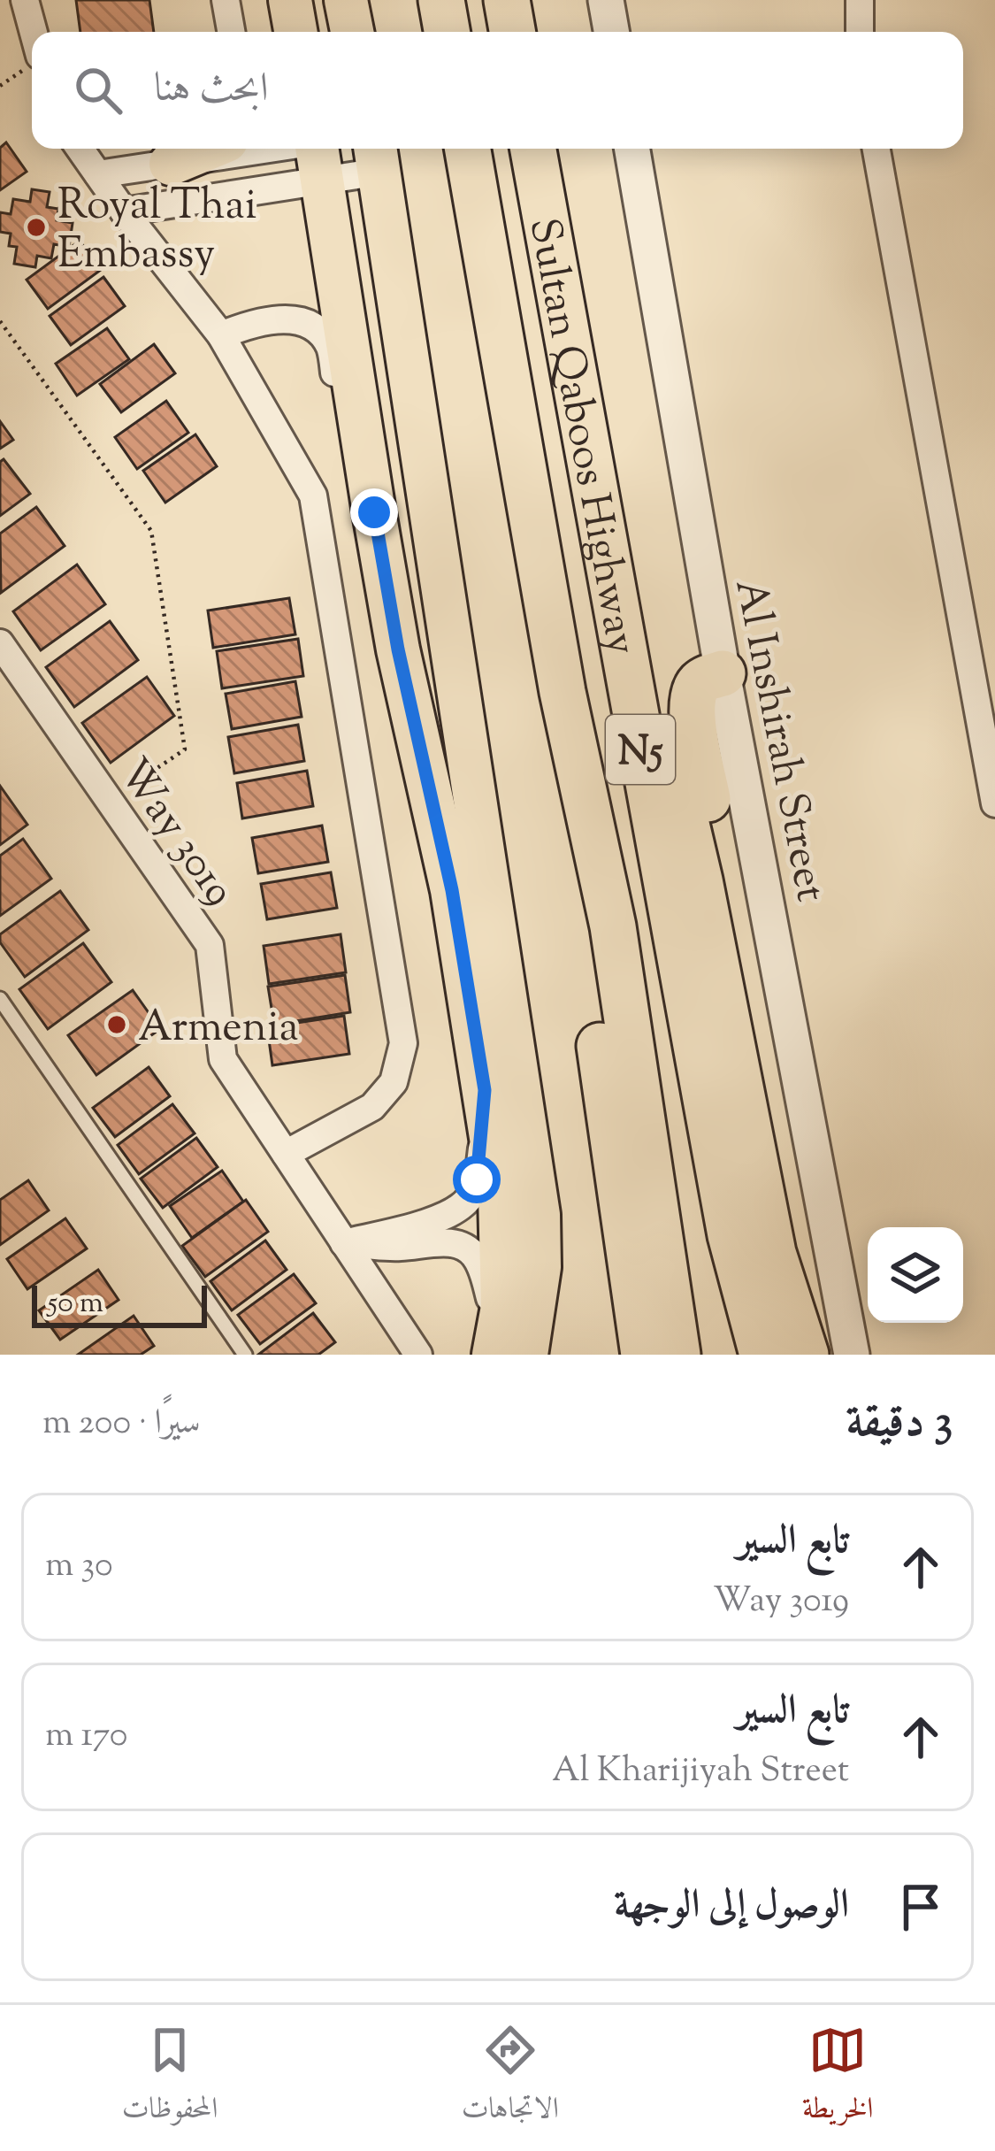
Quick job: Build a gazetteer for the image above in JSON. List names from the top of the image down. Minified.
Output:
{"streets":{"highway":["Sultan Qaboos Highway","N5"],"street":["Al Inshirah Street","Way 3019"]},"places":["Royal Thai Embassy","Armenia"],"scale_bar":"50 m","page":{"search":"ابحث هنا","scale":"50 m","heading":["3 دقيقة","سيرًا · 200 m"],"list":[["تابع السير","Way 3019","30 m"],["تابع السير","Al Kharijiyah Street","170 m"],"الوصول إلى الوجهة"],"nav":["الخريطة","الاتجاهات","المحفوظات"]}}
